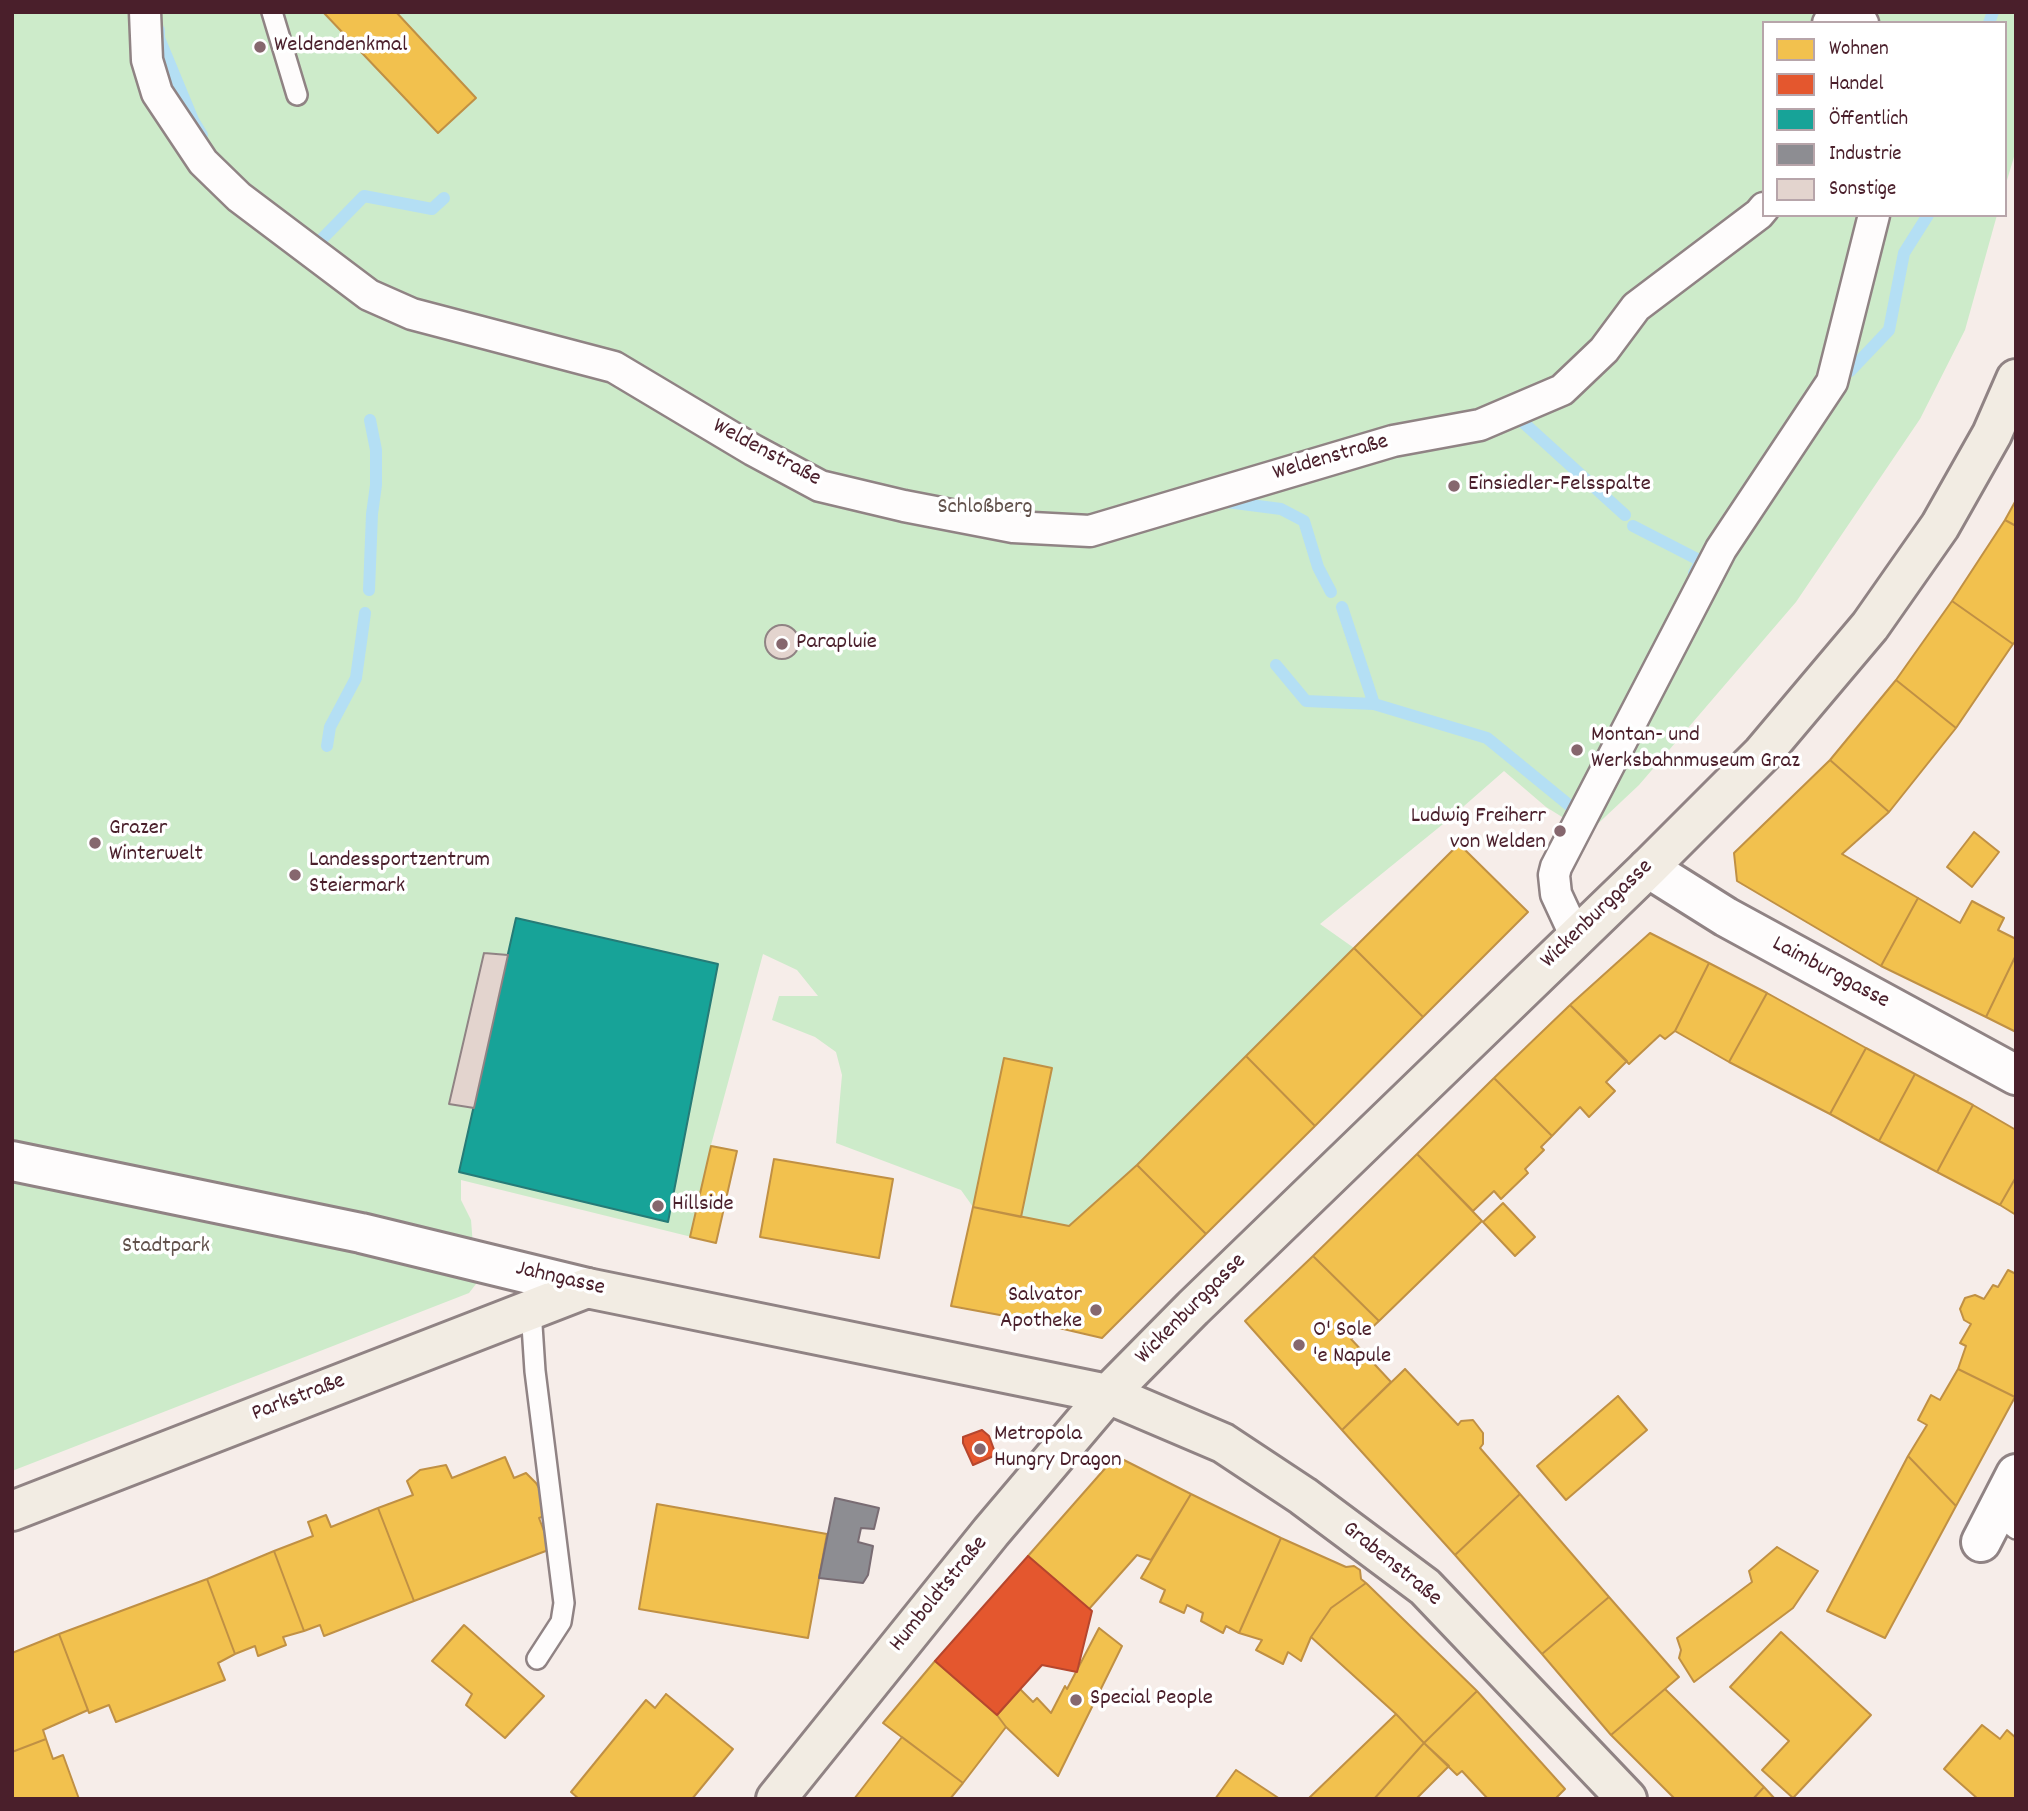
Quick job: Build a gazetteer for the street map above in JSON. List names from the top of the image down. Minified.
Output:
{"streets":{"main road":["Wickenburggasse","Jahngasse","Parkstraße","Grabenstraße","Humboldtstraße"],"street":["Weldenstraße","Laimburggasse"]},"crossings":[["Wickenburggasse","Laimburggasse"],["Wickenburggasse","Jahngasse"],["Wickenburggasse","Grabenstraße"],["Wickenburggasse","Humboldtstraße"],["Jahngasse","Parkstraße"],["Jahngasse","Grabenstraße"],["Jahngasse","Humboldtstraße"],["Grabenstraße","Humboldtstraße"]],"parks":["Schloßberg","Stadtpark"],"places":["Weldendenkmal","Einsiedler-Felsspalte","Parapluie","Montan- und Werksbahnmuseum Graz","Ludwig Freiherr von Welden","Grazer Winterwelt","Landessportzentrum Steiermark","Hillside","Salvator Apotheke","O' Sole 'e Napule","Metropola Hungry Dragon","Special People"],"legend":["Wohnen","Handel","Öffentlich","Industrie","Sonstige"]}
